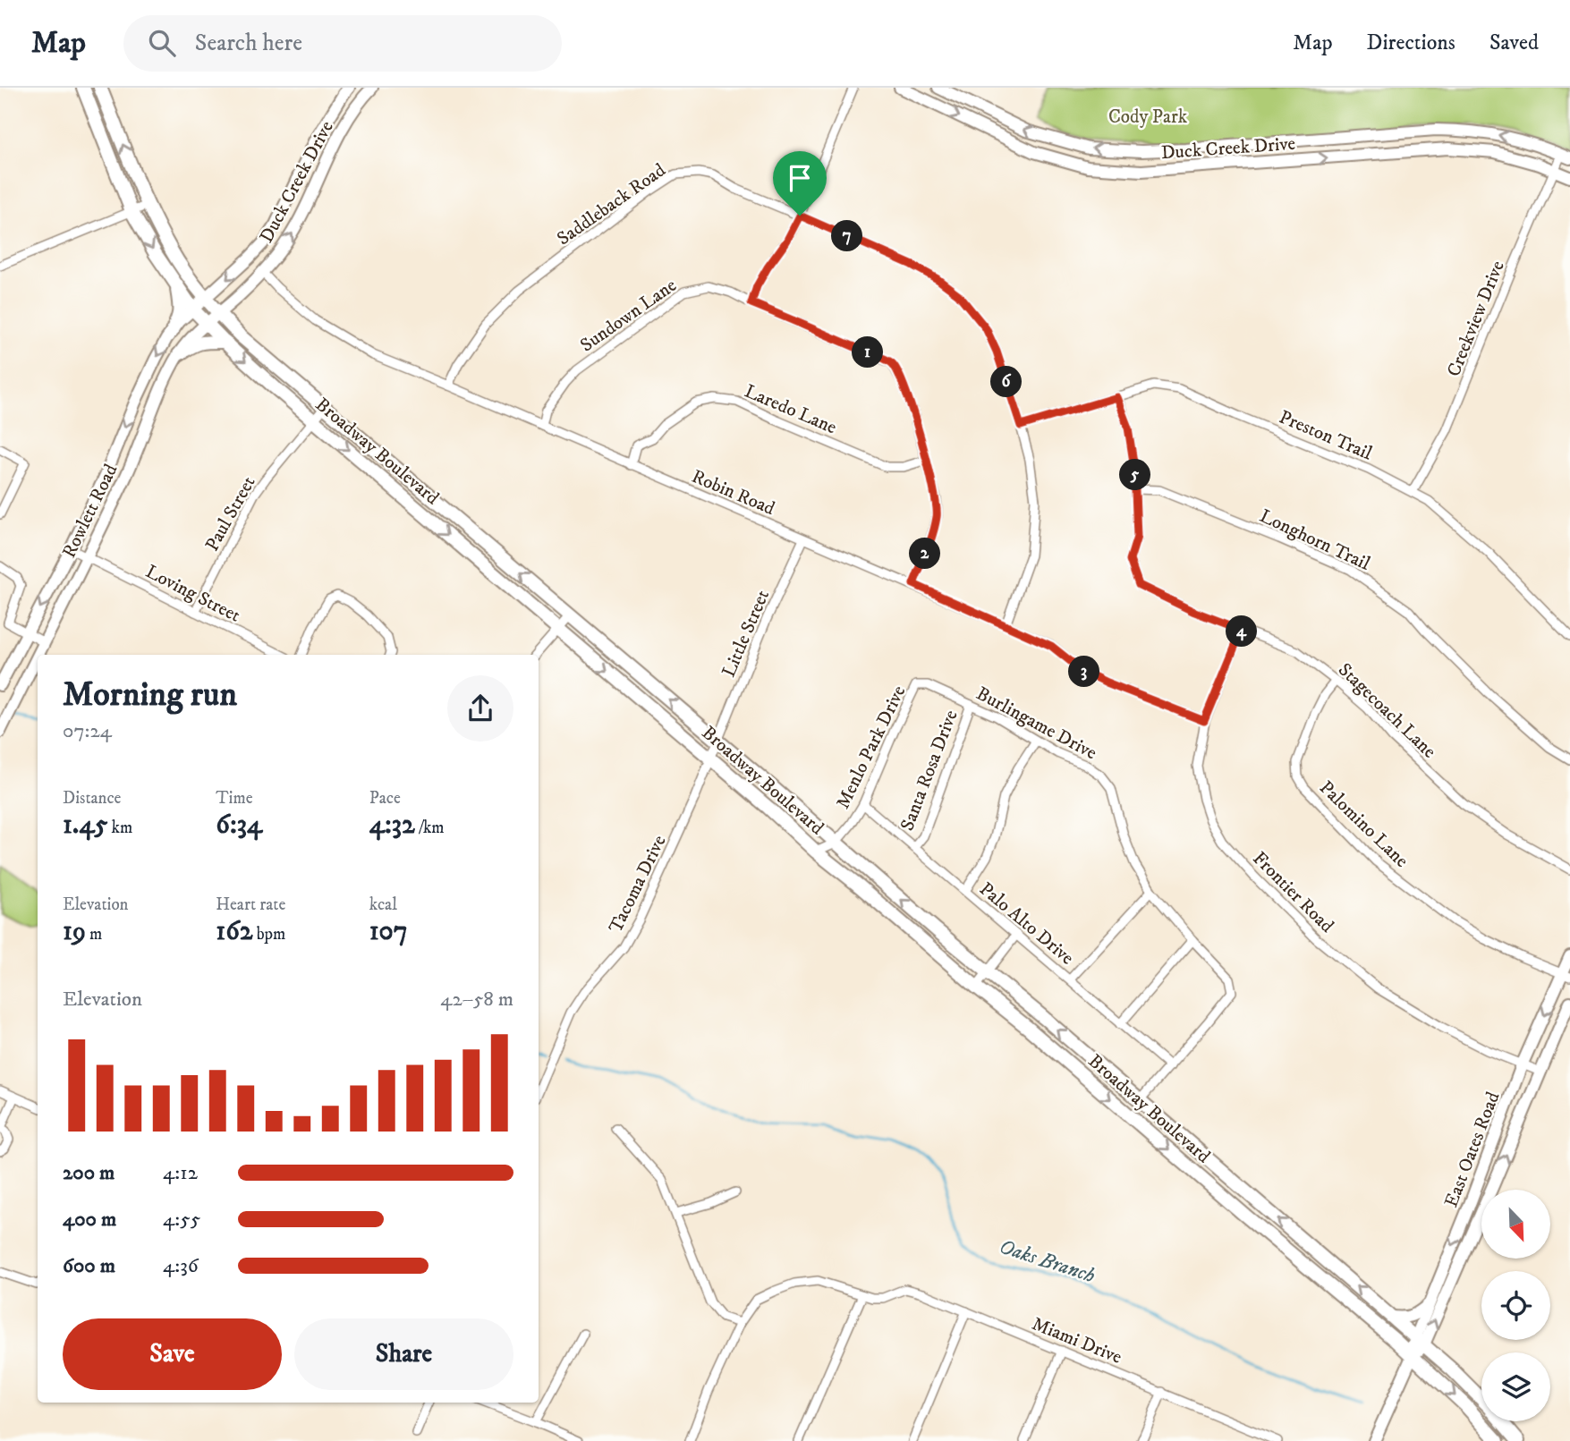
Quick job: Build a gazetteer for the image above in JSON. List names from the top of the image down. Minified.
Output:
{"streets":{"main road":["Duck Creek Drive","Broadway Boulevard","Rowlett Road","East Oates Road"],"street":["Saddleback Road","Sundown Lane","Creekview Drive","Laredo Lane","Preston Trail","Robin Road","Paul Street","Longhorn Trail","Loving Street","Little Street","Stagecoach Lane","Burlingame Drive","Menlo Park Drive","Santa Rosa Drive","Palomino Lane","Tacoma Drive","Frontier Road","Palo Alto Drive","Miami Drive"]},"crossings":[["Duck Creek Drive","Creekview Drive"],["Duck Creek Drive","Broadway Boulevard"],["Duck Creek Drive","Robin Road"],["Duck Creek Drive","Rowlett Road"],["Saddleback Road","Preston Trail"],["Saddleback Road","Robin Road"],["Sundown Lane","Laredo Lane"],["Sundown Lane","Robin Road"],["Creekview Drive","Preston Trail"],["Laredo Lane","Robin Road"],["Preston Trail","Stagecoach Lane"],["Broadway Boulevard","Rowlett Road"],["Broadway Boulevard","Paul Street"],["Broadway Boulevard","Little Street"],["Broadway Boulevard","Menlo Park Drive"],["Broadway Boulevard","Tacoma Drive"],["Broadway Boulevard","East Oates Road"],["Robin Road","Little Street"],["Robin Road","Frontier Road"],["Rowlett Road","Loving Street"],["Paul Street","Loving Street"],["Longhorn Trail","Stagecoach Lane"],["Little Street","Tacoma Drive"],["Stagecoach Lane","Palomino Lane"],["Stagecoach Lane","Frontier Road"],["Burlingame Drive","Menlo Park Drive"],["Burlingame Drive","Santa Rosa Drive"],["Burlingame Drive","Palo Alto Drive"],["Menlo Park Drive","Palo Alto Drive"],["Santa Rosa Drive","Palo Alto Drive"],["Palomino Lane","East Oates Road"],["Frontier Road","East Oates Road"]],"water":["Oaks Branch"],"parks":["Cody Park"],"north":"bottom right","page":{"header":"Map","search":"Search here","nav":["Map","Directions","Saved"],"pins":["7","1","6","5","2","4","3"],"heading":["Morning run","07:24"],"stats":[["Distance","1.45 km"],["Time","6:34"],["Pace","4:32 /km"],["Elevation","19 m"],["Heart rate","162 bpm"],["kcal","107"]],"chart":["Elevation","42–58 m"],"list":[{"name":"200 m","note":"4:12"},{"name":"400 m","note":"4:55"},{"name":"600 m","note":"4:36"}],"buttons":["Save","Share"]}}
